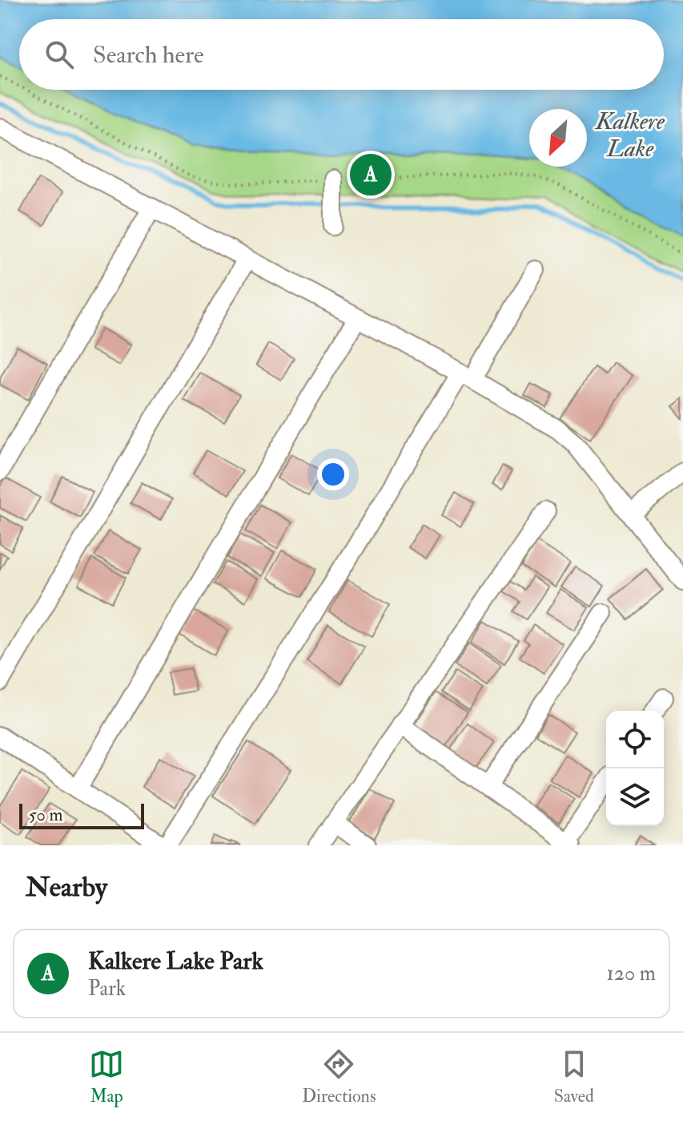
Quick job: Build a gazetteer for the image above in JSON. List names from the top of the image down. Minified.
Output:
{"water":["Kalkere Lake"],"scale_bar":"50 m","north":"bottom left","page":{"search":"Search here","pins":"A","scale":"50 m","heading":"Nearby","list":[{"mark":"A","name":"Kalkere Lake Park","note":"Park","value":"120 m"}],"nav":["Map","Directions","Saved"]}}
